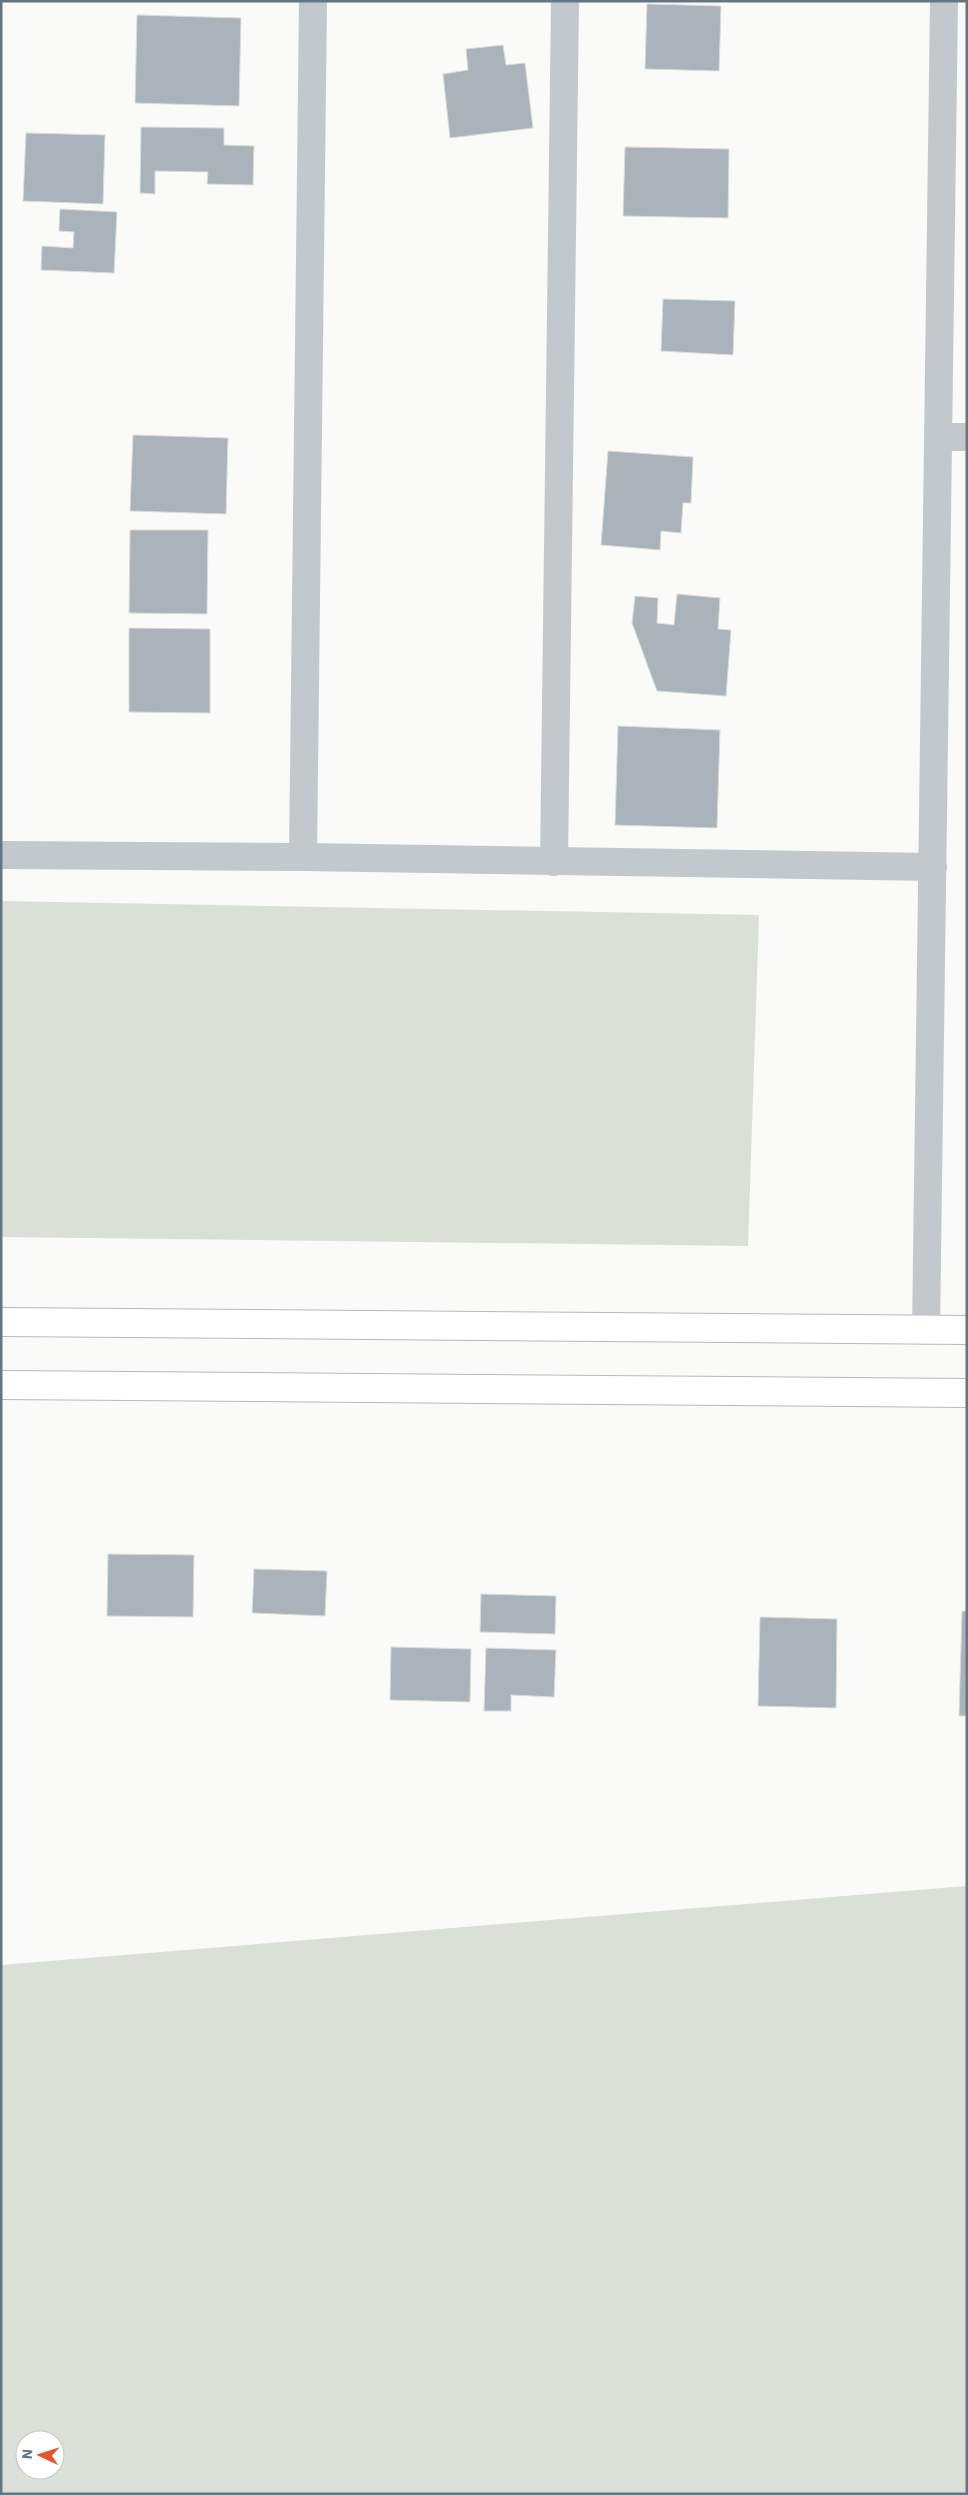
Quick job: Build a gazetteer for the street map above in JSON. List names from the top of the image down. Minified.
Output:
{"north":"left"}
